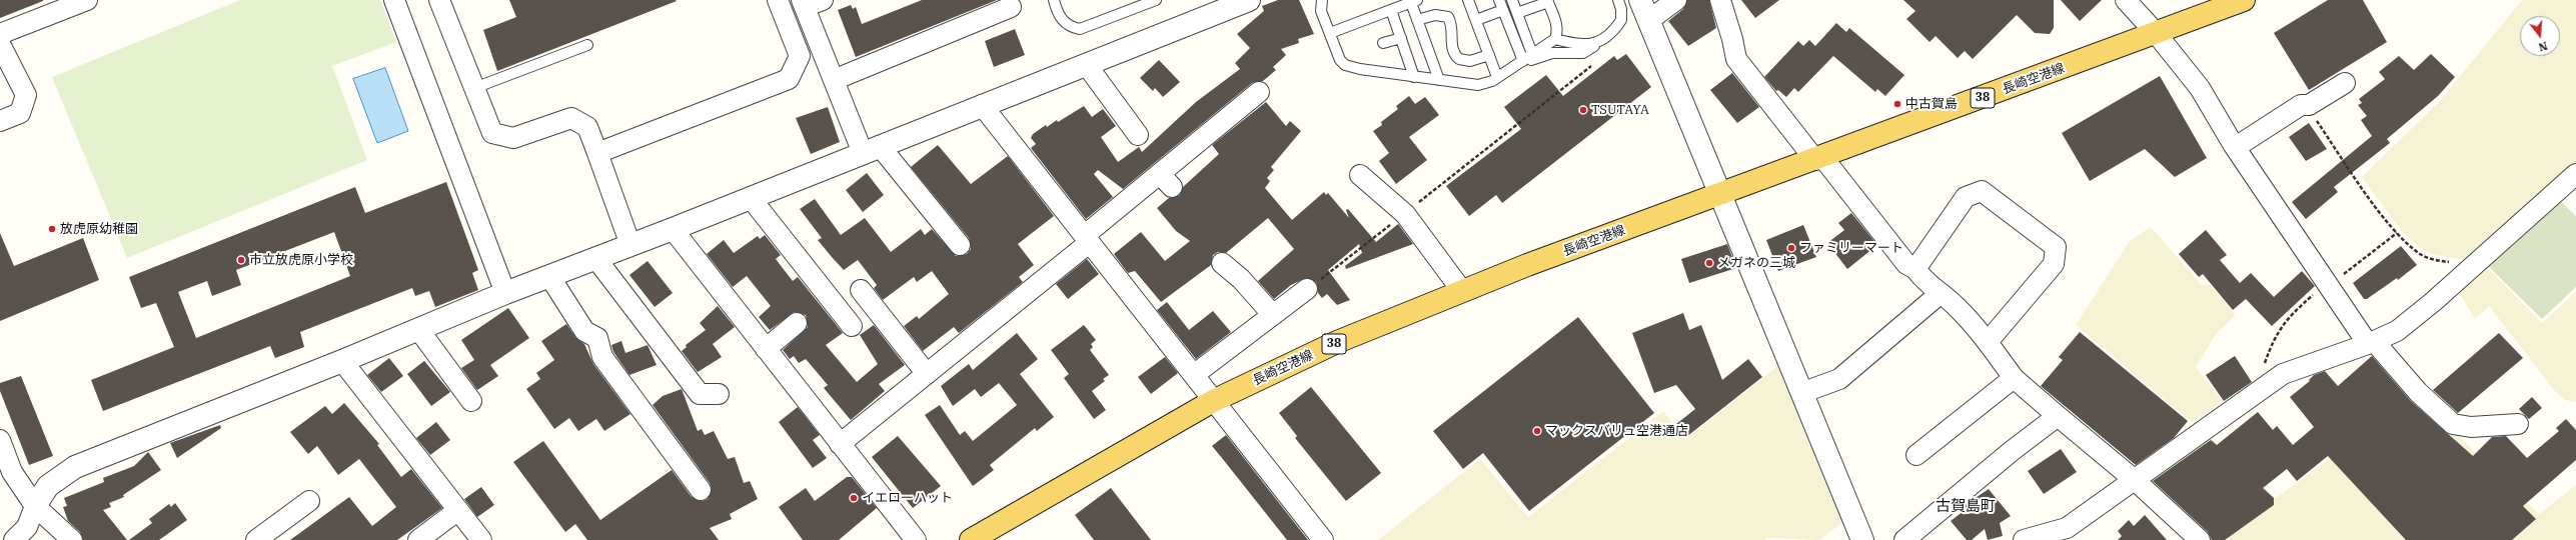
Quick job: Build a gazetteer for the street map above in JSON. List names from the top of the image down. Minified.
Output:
{"streets":{"main road":["長崎空港線","38"]},"districts":["古賀島町"],"places":["中古賀島","TSUTAYA","放虎原幼稚園","ファミリーマート","市立放虎原小学校","メガネの三城","マックスバリュ空港通店","イエローハット"],"north":"bottom"}
